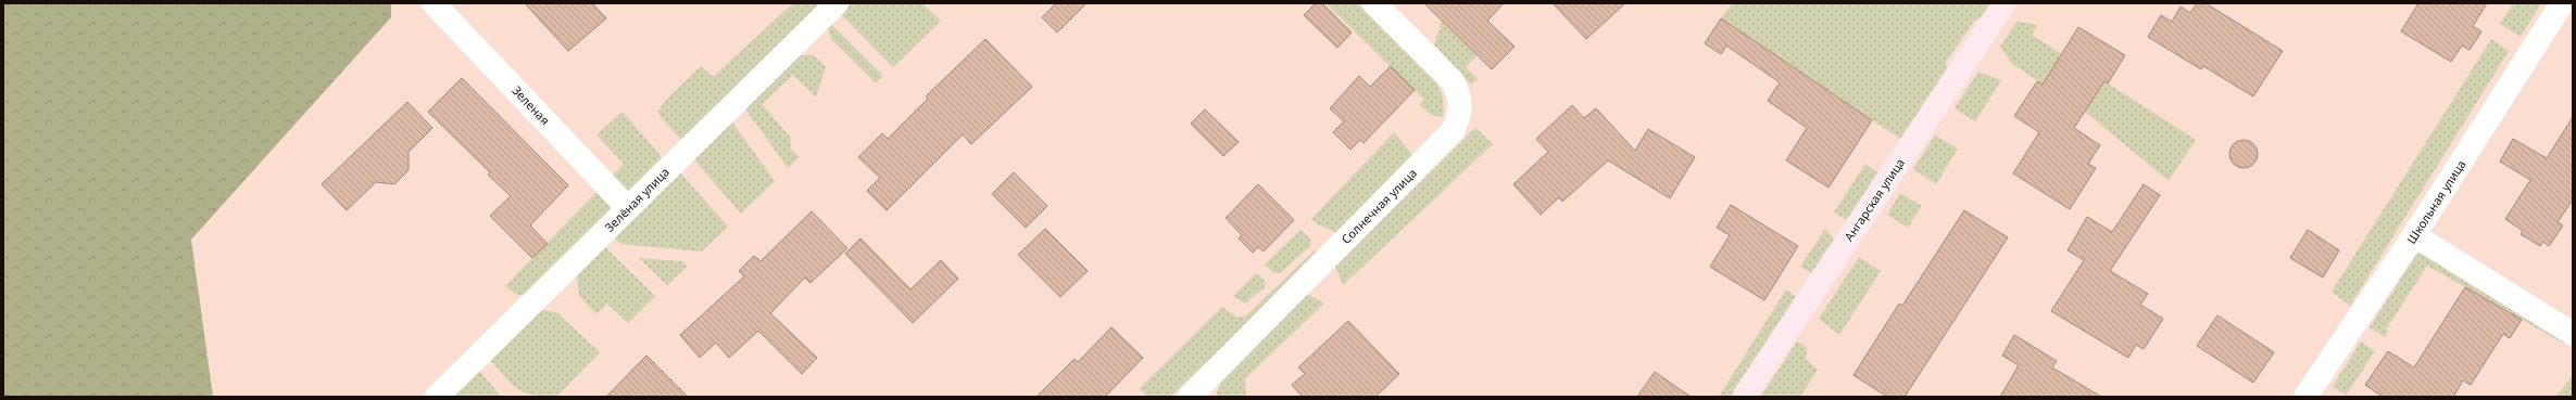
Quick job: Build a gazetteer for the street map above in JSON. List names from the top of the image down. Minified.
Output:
{"streets":{"street":["Зеленая","Зелёная улица","Ангарская улица","Школьная улица","Солнечная улица"]},"crossings":[["Зеленая","Зелёная улица"]]}
